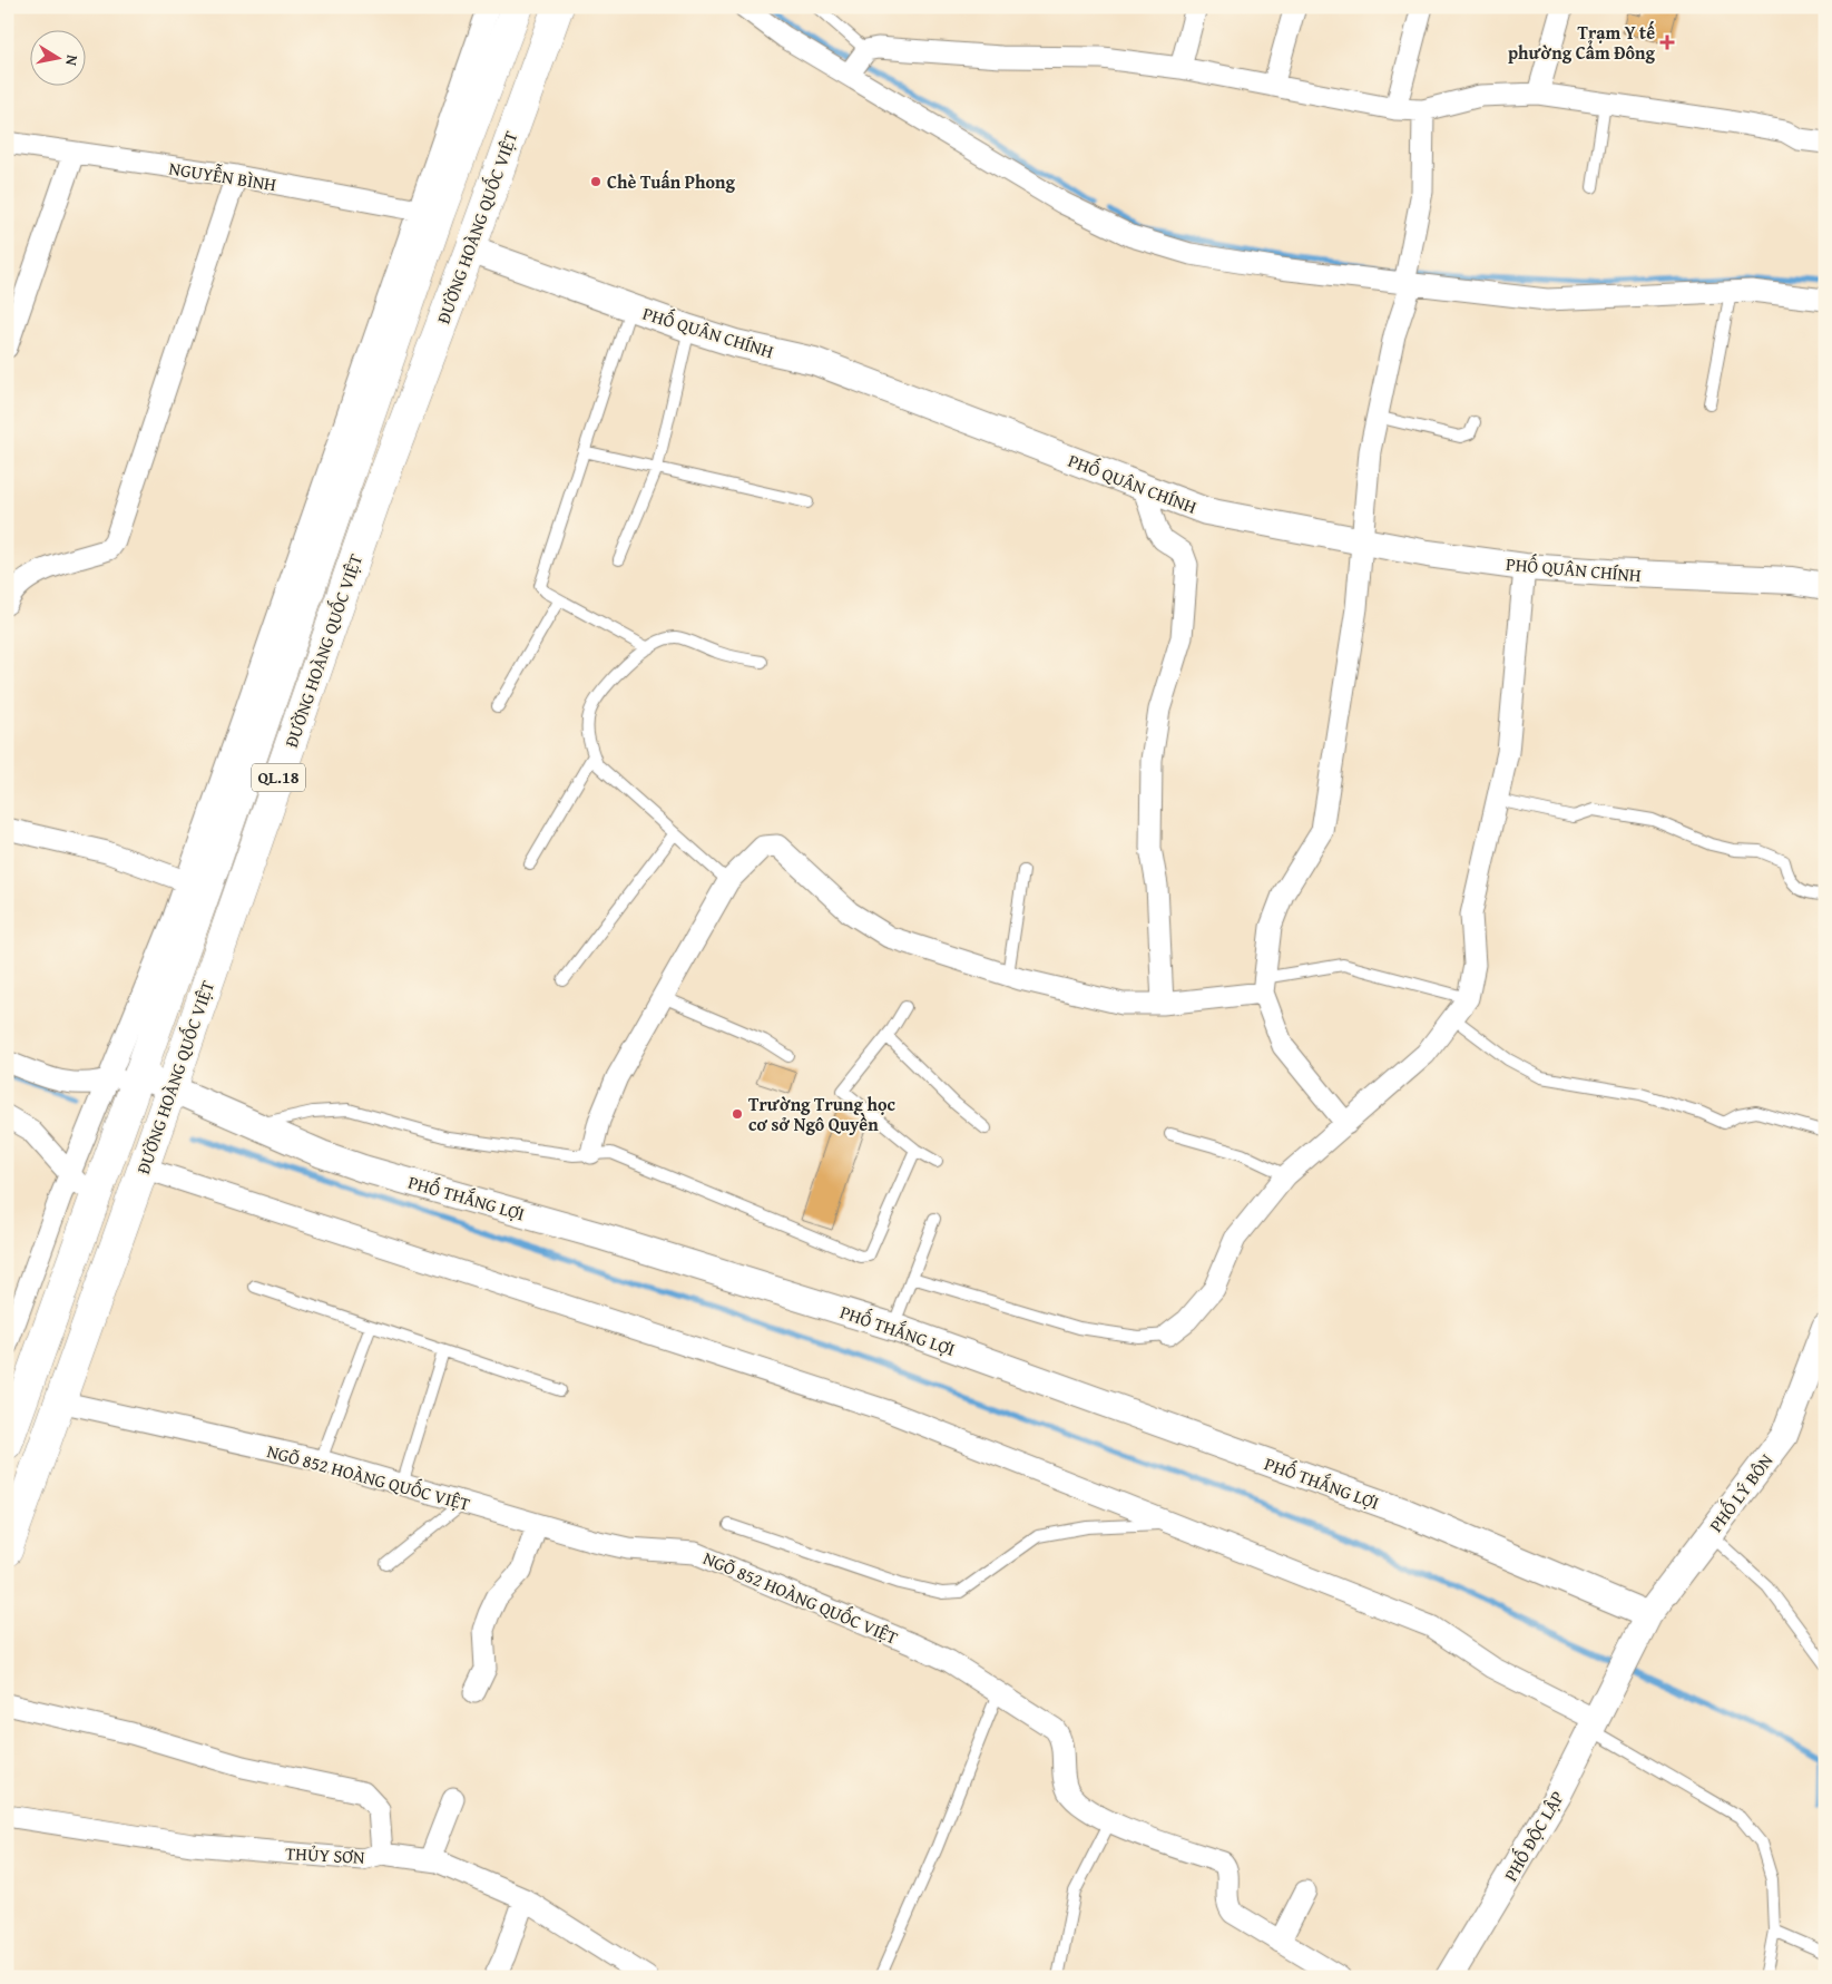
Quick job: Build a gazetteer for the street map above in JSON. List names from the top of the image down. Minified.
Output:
{"streets":{"highway":["ĐƯỜNG HOÀNG QUỐC VIỆT","QL.18"],"street":["NGUYỄN BÌNH","PHỐ QUÂN CHÍNH","PHỐ THẮNG LỢI","NGÕ 852 HOÀNG QUỐC VIỆT","PHỐ LÝ BÔN","PHỐ ĐỘC LẬP","THỦY SƠN"]},"crossings":[["NGUYỄN BÌNH","ĐƯỜNG HOÀNG QUỐC VIỆT"],["ĐƯỜNG HOÀNG QUỐC VIỆT","PHỐ QUÂN CHÍNH"],["ĐƯỜNG HOÀNG QUỐC VIỆT","PHỐ THẮNG LỢI"],["ĐƯỜNG HOÀNG QUỐC VIỆT","NGÕ 852 HOÀNG QUỐC VIỆT"],["PHỐ THẮNG LỢI","PHỐ LÝ BÔN"],["PHỐ LÝ BÔN","PHỐ ĐỘC LẬP"]],"places":{"health":["Trạm Y tế phường Cẩm Đông"],"other":["Chè Tuấn Phong","Trường Trung học cơ sở Ngô Quyền"]},"north":"right"}
